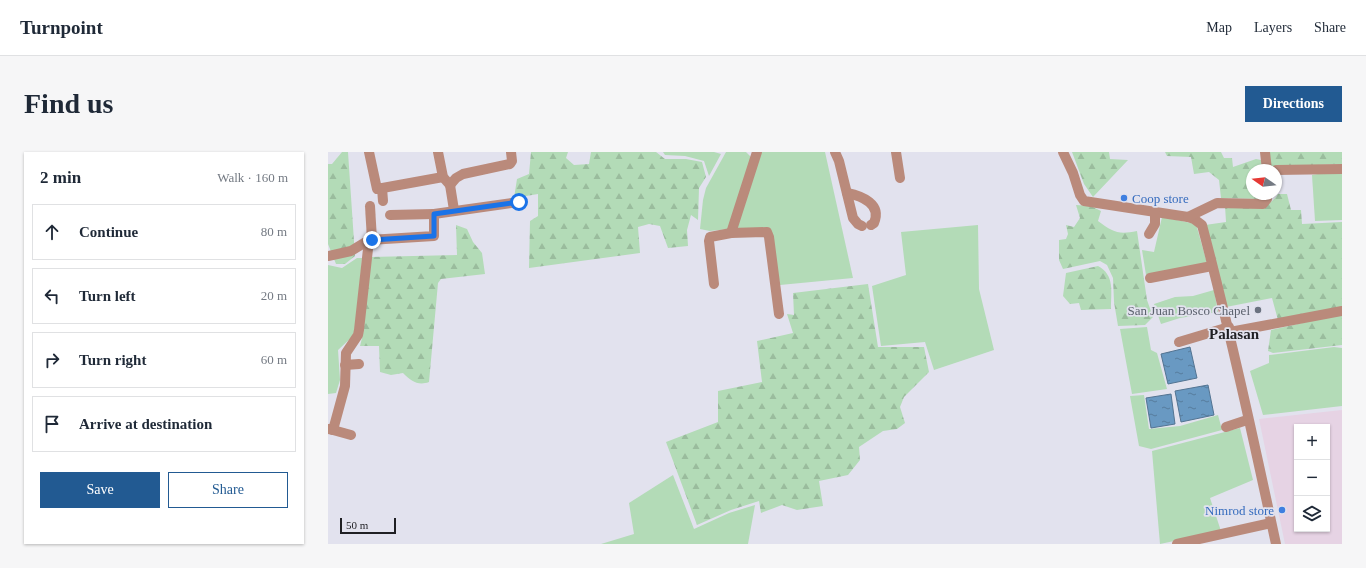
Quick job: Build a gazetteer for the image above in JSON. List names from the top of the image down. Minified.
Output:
{"districts":["Palasan"],"places":["Coop store","San Juan Bosco Chapel","Nimrod store"],"scale_bar":"50 m","north":"left","page":{"header":"Turnpoint","nav":["Map","Layers","Share"],"buttons":["Directions",["Save","Share"]],"title":"Find us","heading":["2 min","Walk · 160 m"],"list":[["Continue","80 m"],["Turn left","20 m"],["Turn right","60 m"],"Arrive at destination"],"map_buttons":["+","−"],"scale":"50 m"}}
